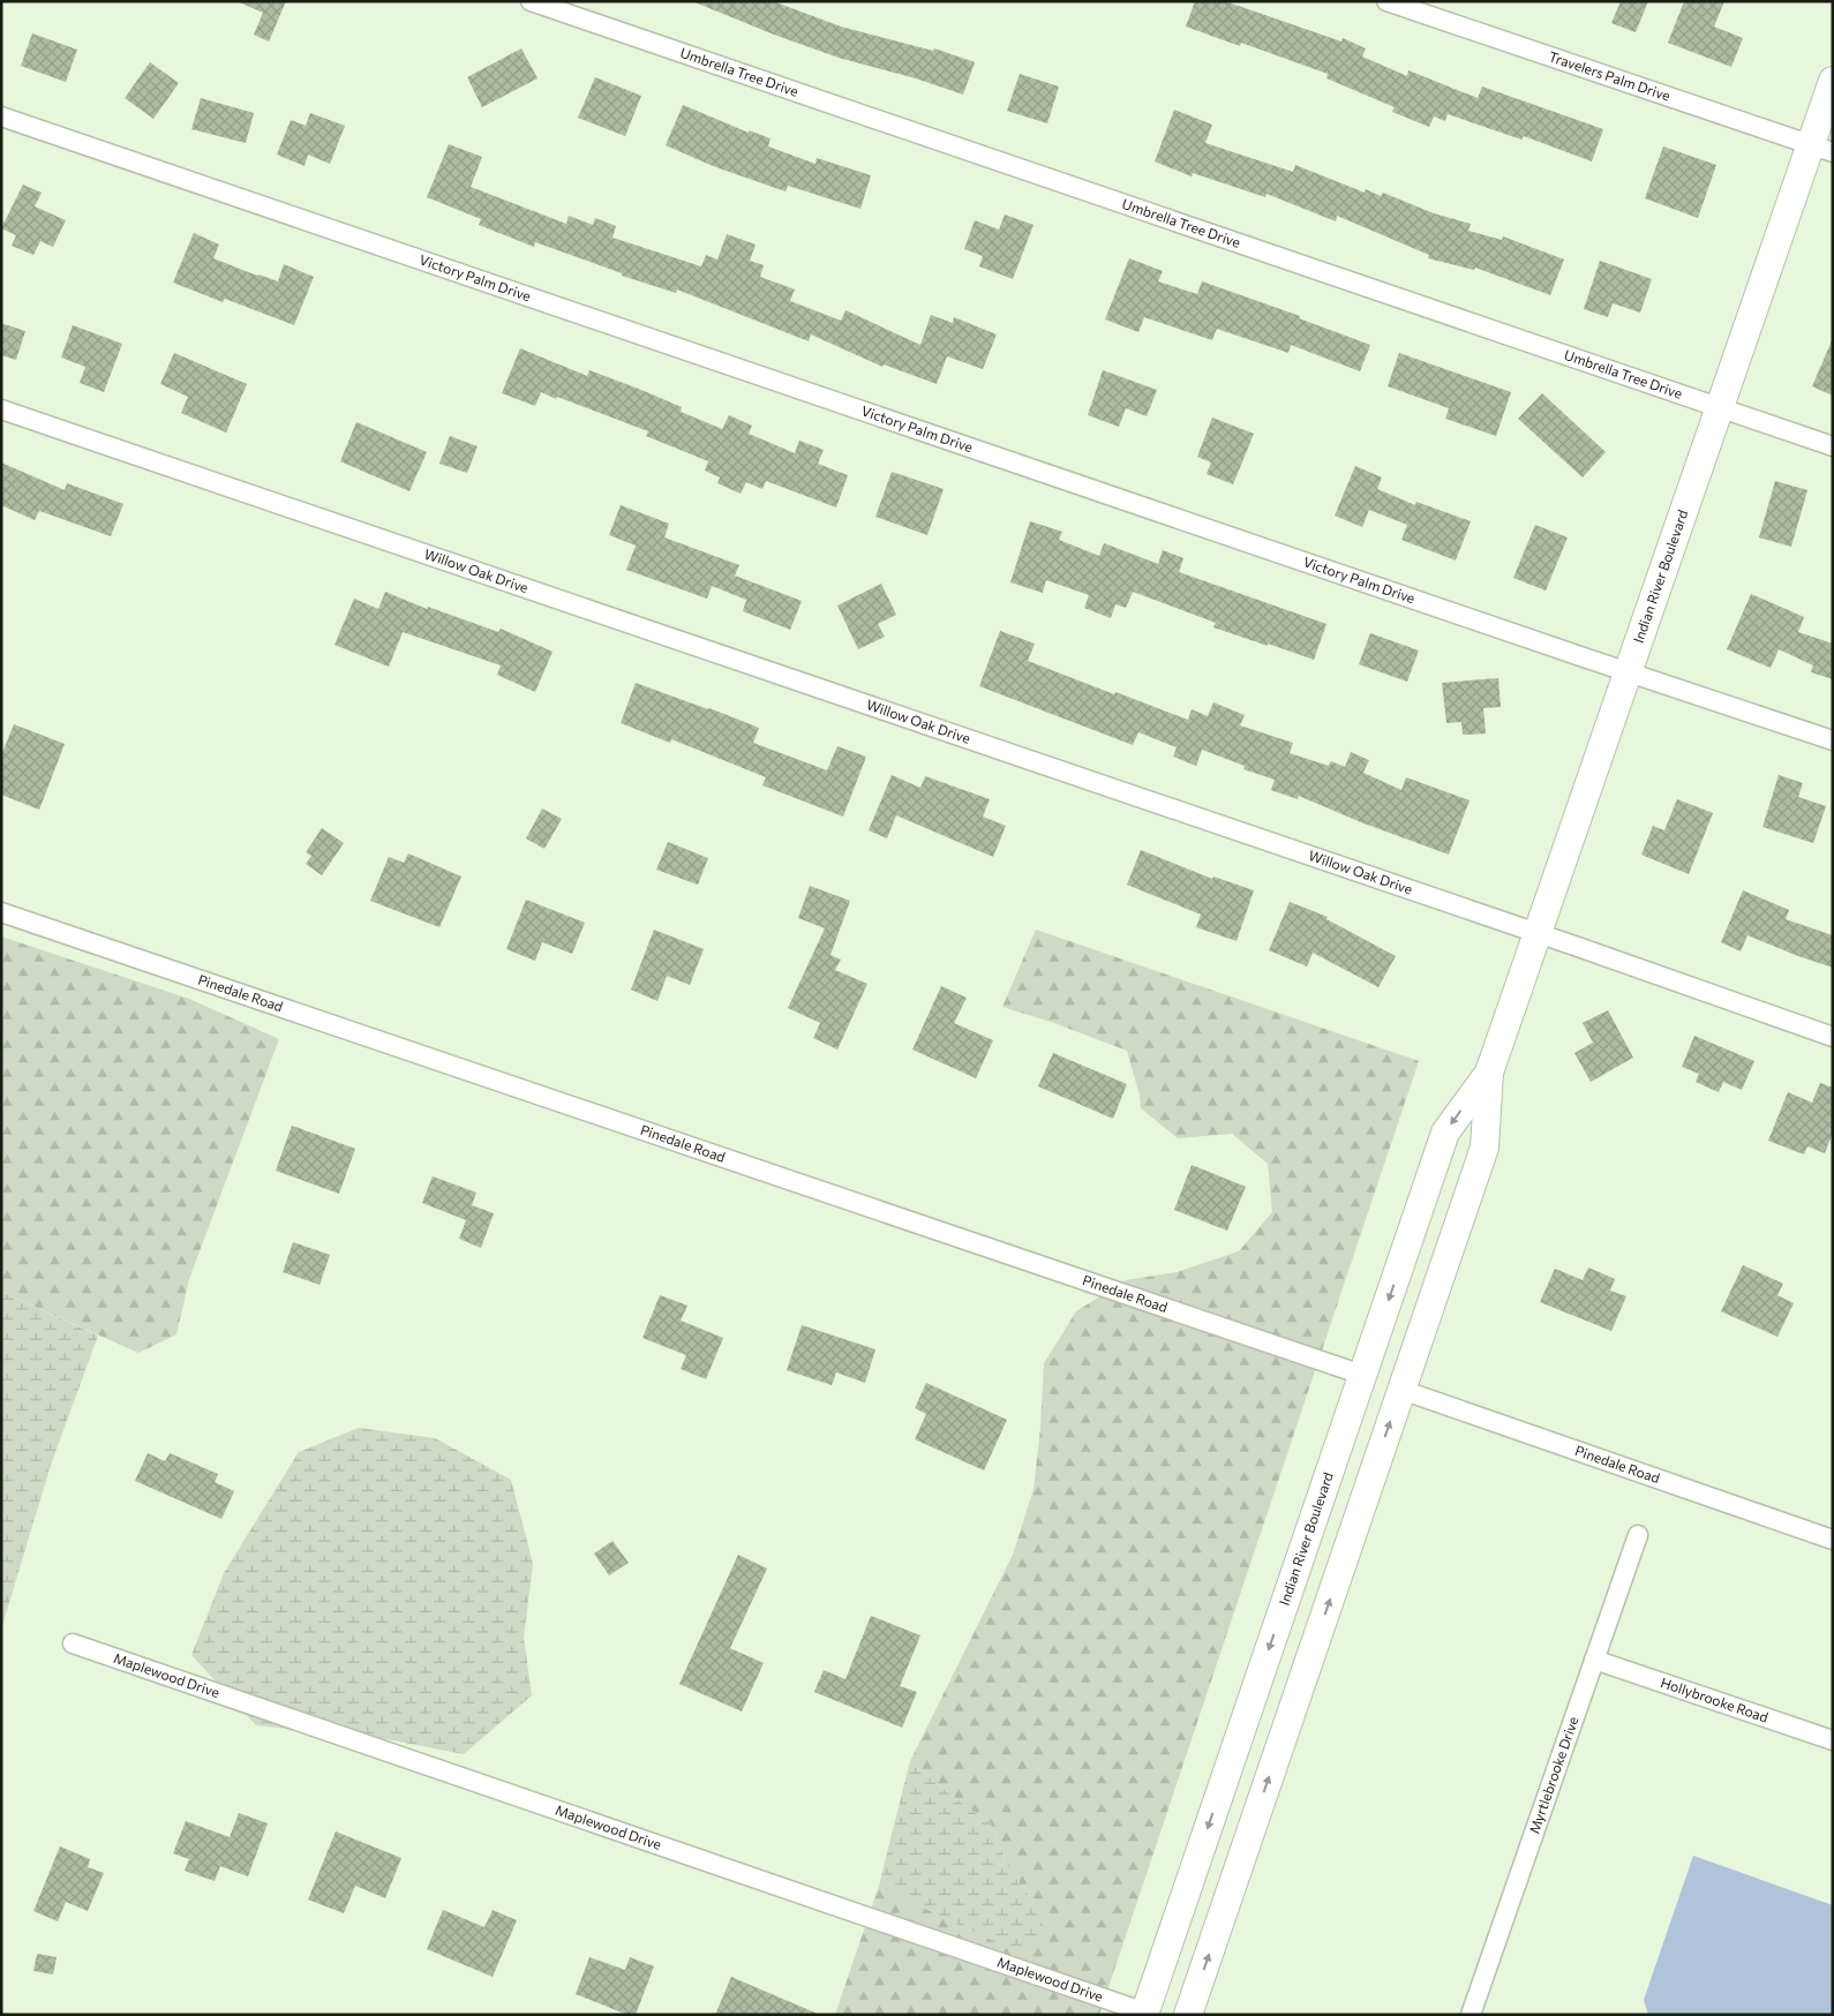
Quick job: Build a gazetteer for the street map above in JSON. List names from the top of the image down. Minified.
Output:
{"streets":{"main road":["Indian River Boulevard"],"street":["Umbrella Tree Drive","Travelers Palm Drive","Victory Palm Drive","Willow Oak Drive","Pinedale Road","Maplewood Drive","Hollybrooke Road","Myrtlebrooke Drive"]},"crossings":[["Umbrella Tree Drive","Indian River Boulevard"],["Travelers Palm Drive","Indian River Boulevard"],["Victory Palm Drive","Indian River Boulevard"],["Willow Oak Drive","Indian River Boulevard"],["Indian River Boulevard","Pinedale Road"],["Indian River Boulevard","Maplewood Drive"],["Hollybrooke Road","Myrtlebrooke Drive"]]}
